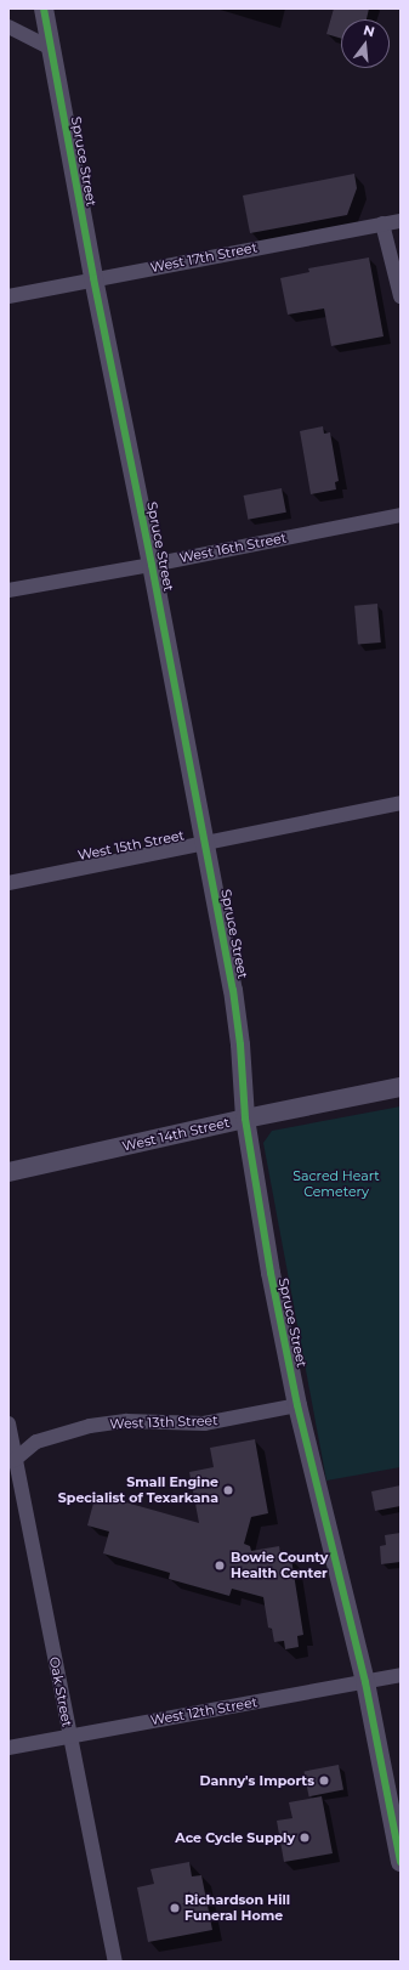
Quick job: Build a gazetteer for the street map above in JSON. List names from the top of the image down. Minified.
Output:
{"streets":{"street":["Spruce Street","West 17th Street","West 16th Street","West 15th Street","West 14th Street","West 13th Street","Oak Street","West 12th Street"]},"crossings":[["Spruce Street","West 17th Street"],["Spruce Street","West 16th Street"],["Spruce Street","West 15th Street"],["Spruce Street","West 14th Street"],["Spruce Street","West 13th Street"],["Spruce Street","West 12th Street"],["West 13th Street","Oak Street"],["Oak Street","West 12th Street"]],"parks":["Sacred Heart Cemetery"],"places":["Small Engine Specialist of Texarkana","Bowie County Health Center","Danny's Imports","Ace Cycle Supply","Richardson Hill Funeral Home"],"north":"top"}
